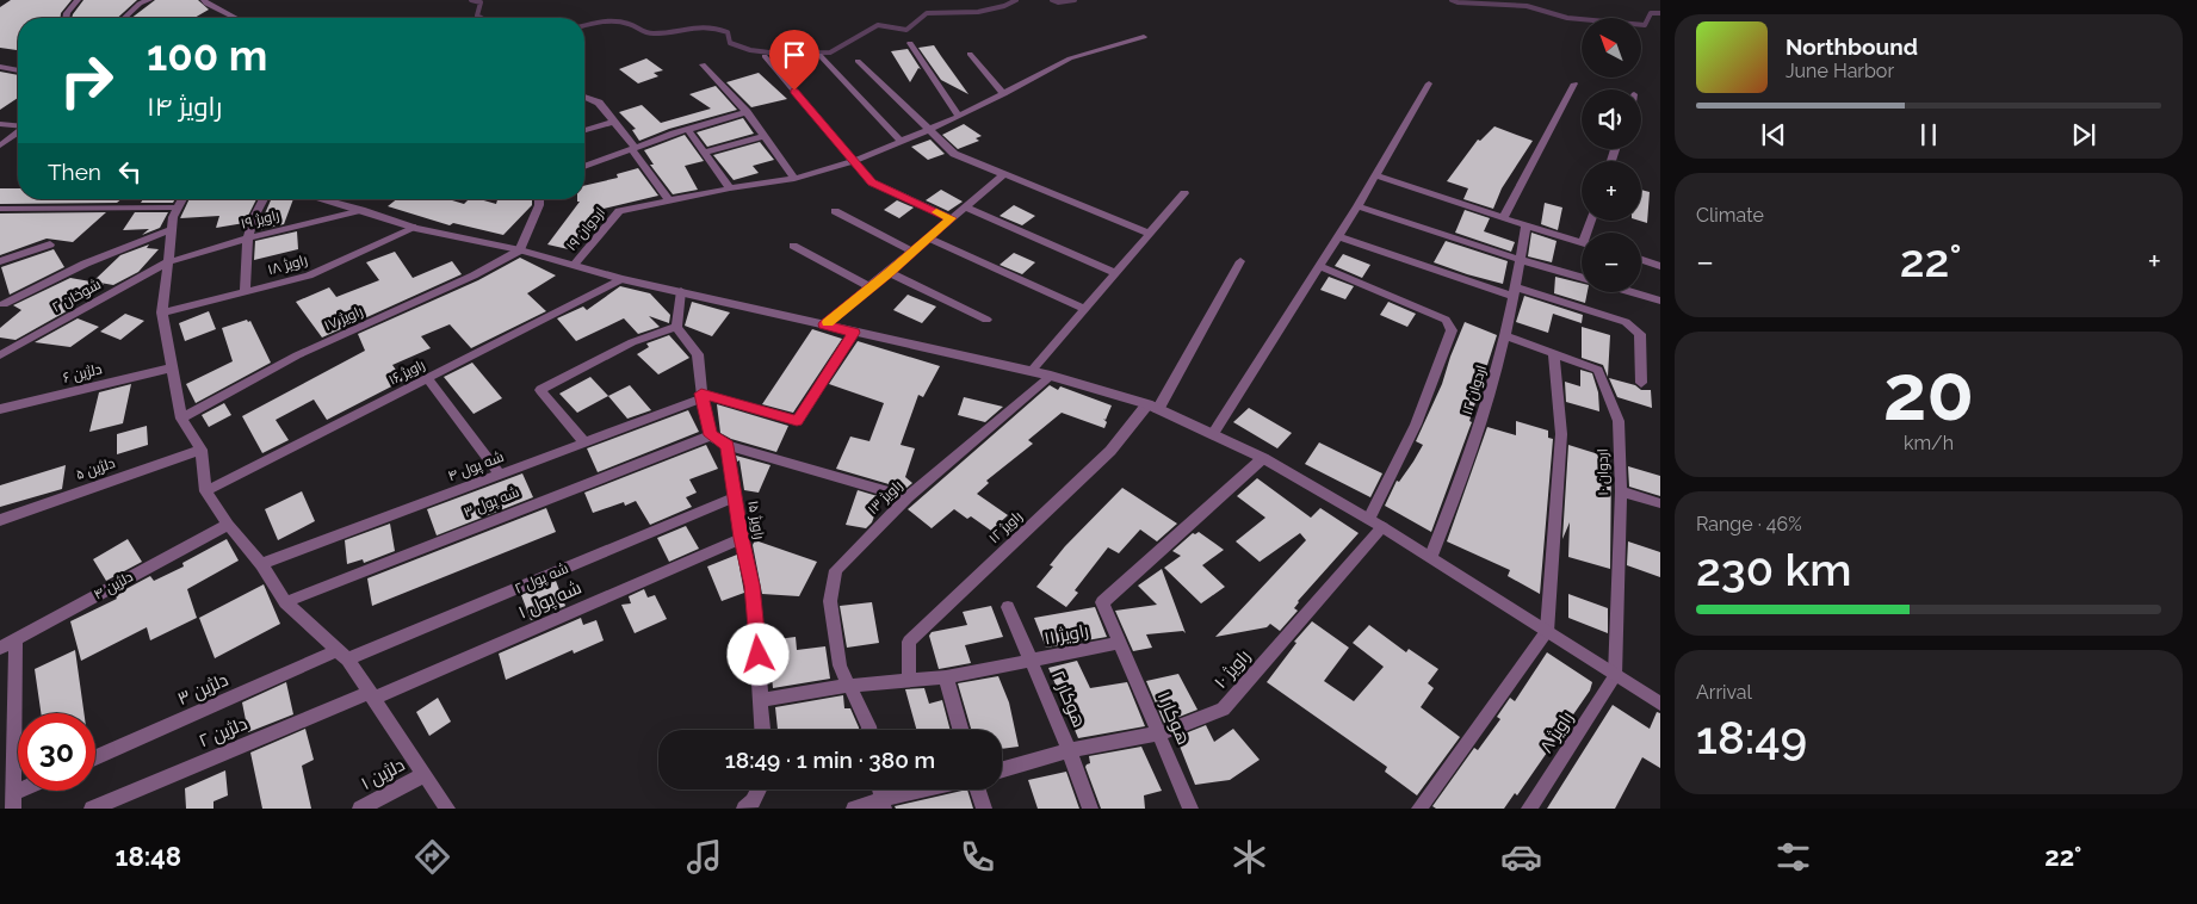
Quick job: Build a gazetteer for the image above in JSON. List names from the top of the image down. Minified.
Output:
{"streets":{"street":["راویژ ۱۹","اردوان ۱۹","راویژ ۱۸","شوخان ۲","راویژ ۱۷","راویژ ۱۶","دلژین ۶","اردوان ۱۲","شه پول ۴","دلژین ۵","اردوان ۱۰","راویژ ۱۳","شه پول ۳","راویژ ۱۵","راویژ ۱۲","شه پول ۲","دلژین ۴","شه پول ۱","راویژ ۱۱","راویژ ۱۰","دلژین ۳","هوکار ۲","هوکار ۱","دلژین ۲","راویژ ۸","دلژین ۱"]},"crossings":[["راویژ ۱۹","شوخان ۲"],["اردوان ۱۲","اردوان ۱۰"],["اردوان ۱۰","راویژ ۸"],["راویژ ۱۳","راویژ ۱۱"],["راویژ ۱۵","شه پول ۲"],["راویژ ۱۵","شه پول ۱"],["راویژ ۱۵","راویژ ۱۱"],["راویژ ۱۲","راویژ ۱۱"],["شه پول ۲","دلژین ۳"],["شه پول ۱","دلژین ۲"],["راویژ ۱۱","هوکار ۲"],["راویژ ۱۱","هوکار ۱"],["راویژ ۱۰","هوکار ۲"],["راویژ ۱۰","هوکار ۱"]],"north":"top left","page":{"map_buttons":["+","−"],"turn":["100 m","راویژ ۱۴"],"song":["Northbound","June Harbor"],"then":"Then","tile":["Climate",["20","km/h"],["Range · 46%","230 km"],["Arrival","18:49"]],"heat":["−","22°","+"],"limit":"30","trip":"18:49 · 1 min · 380 m","tabs":["18:48","22°"]}}
